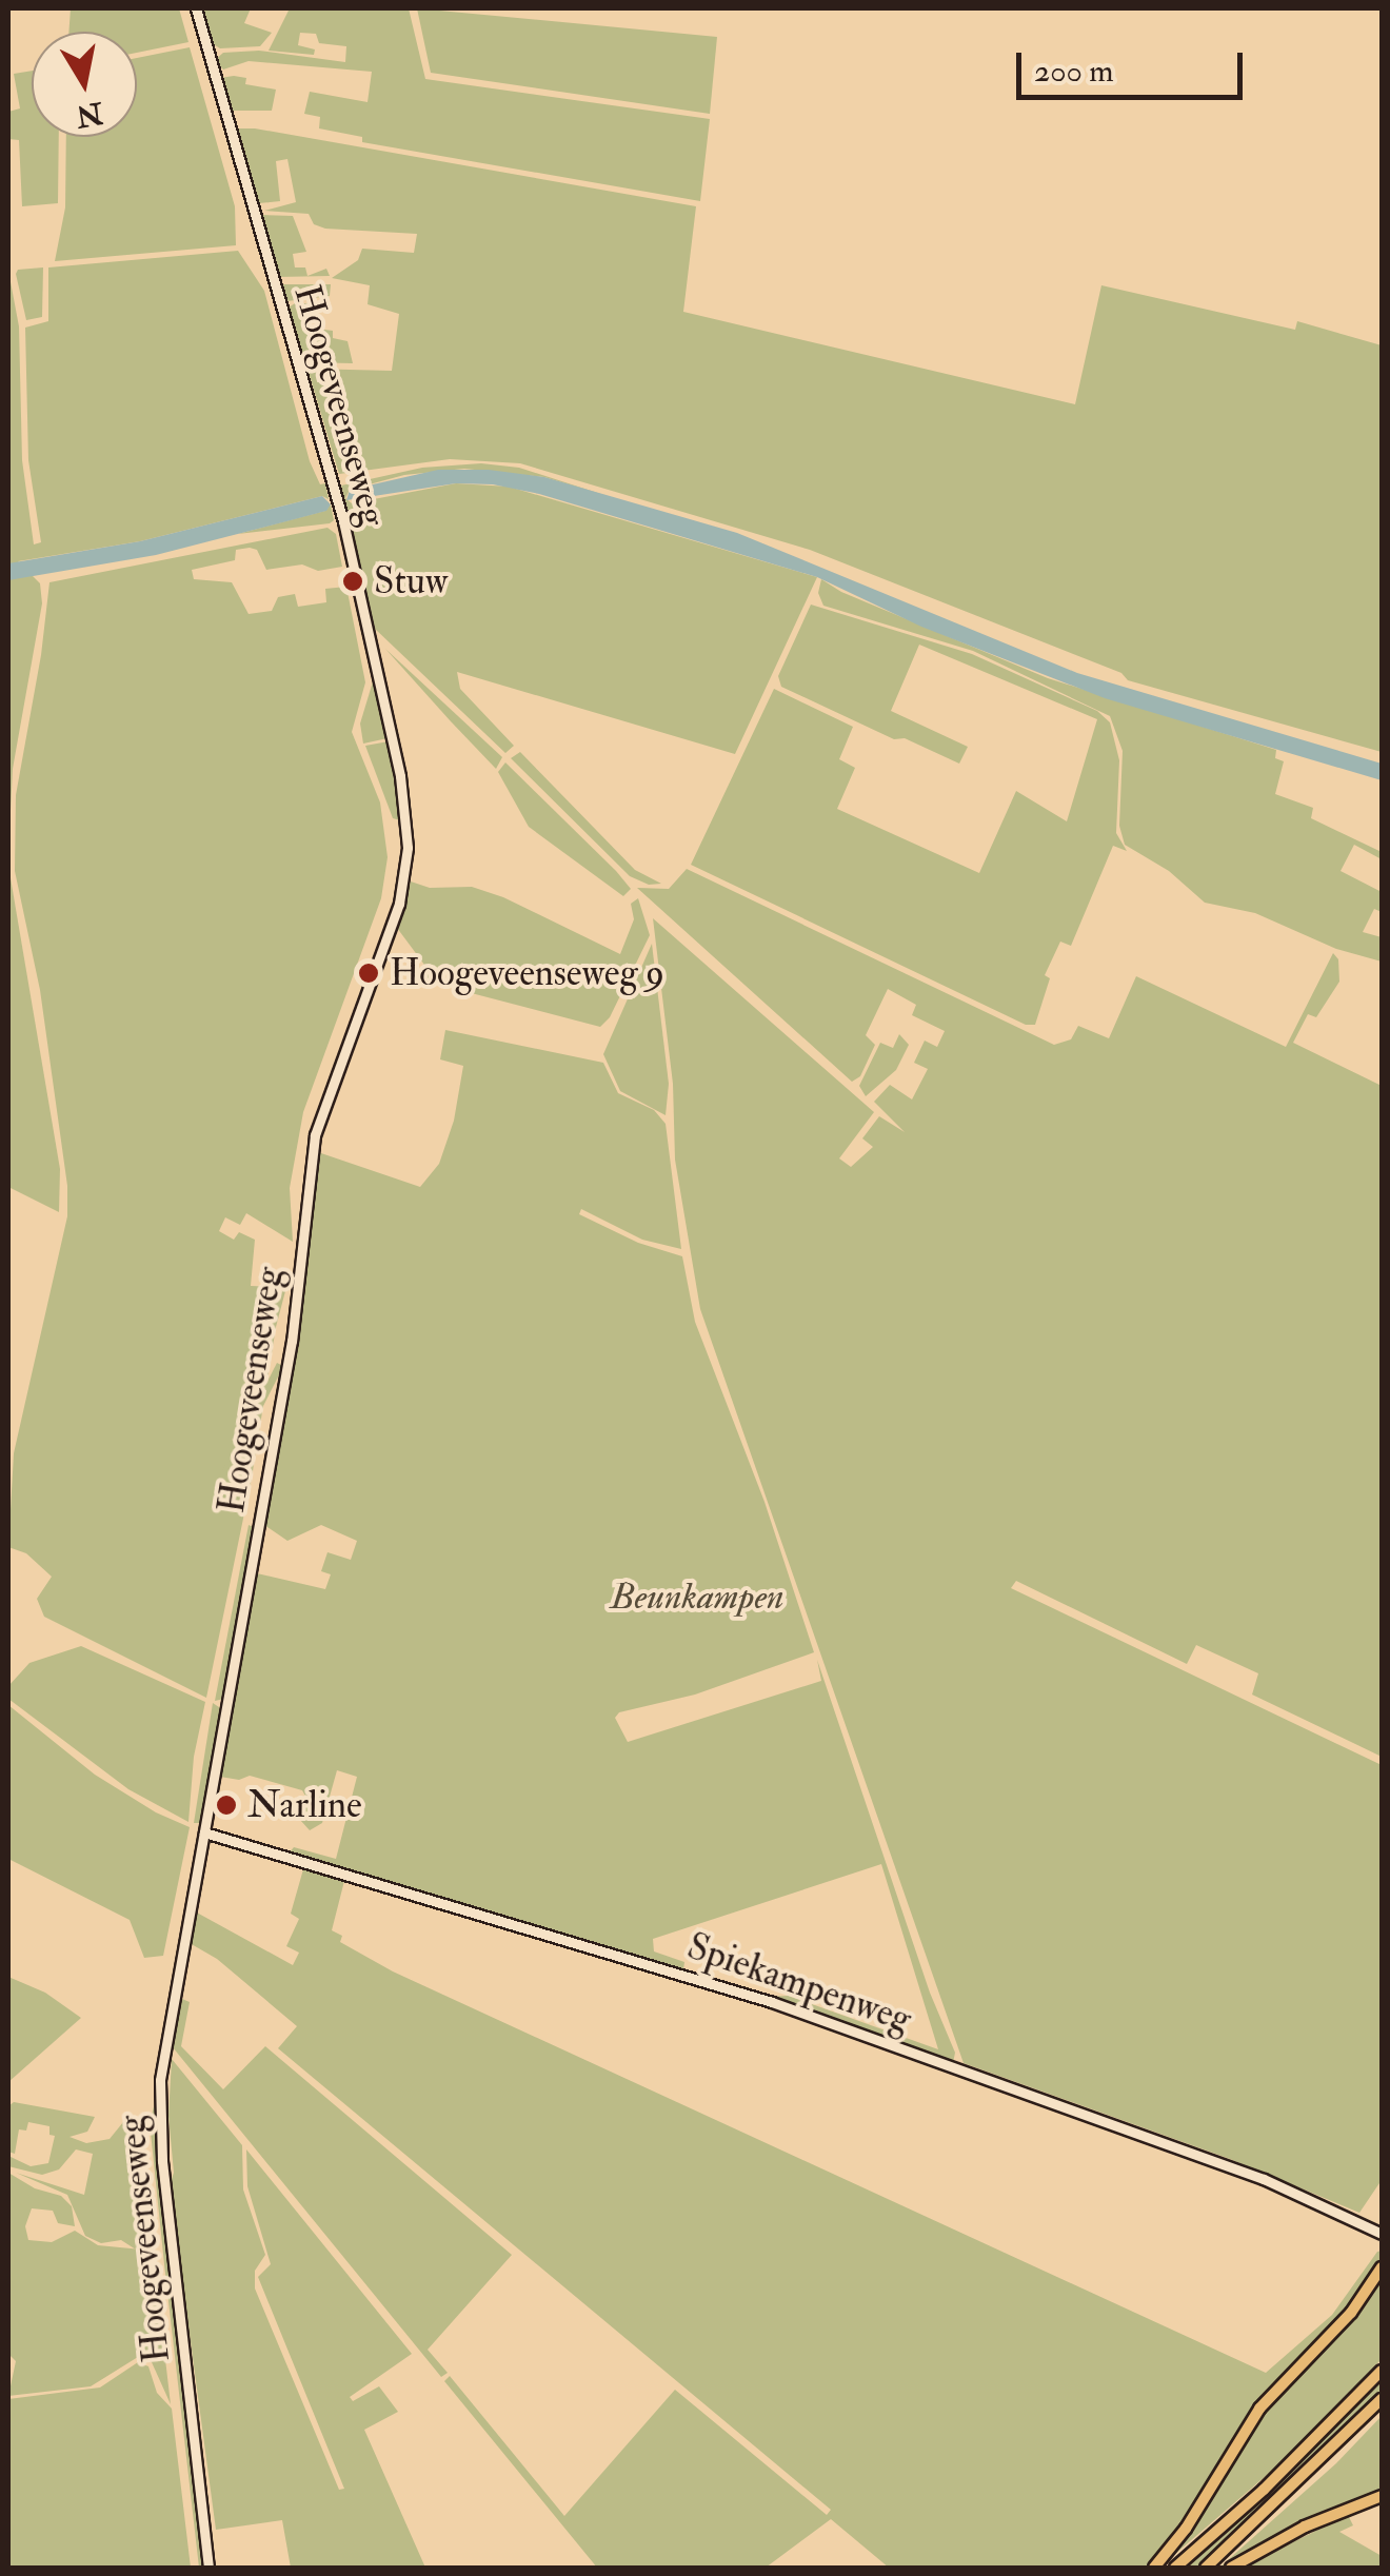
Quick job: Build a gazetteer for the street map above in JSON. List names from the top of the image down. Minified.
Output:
{"streets":{"main road":["Hoogeveenseweg","Spiekampenweg"]},"crossings":[["Hoogeveenseweg","Spiekampenweg"]],"parks":["Beunkampen"],"places":["Stuw","Hoogeveenseweg 9","Narline"],"scale_bar":"200 m","north":"bottom"}
